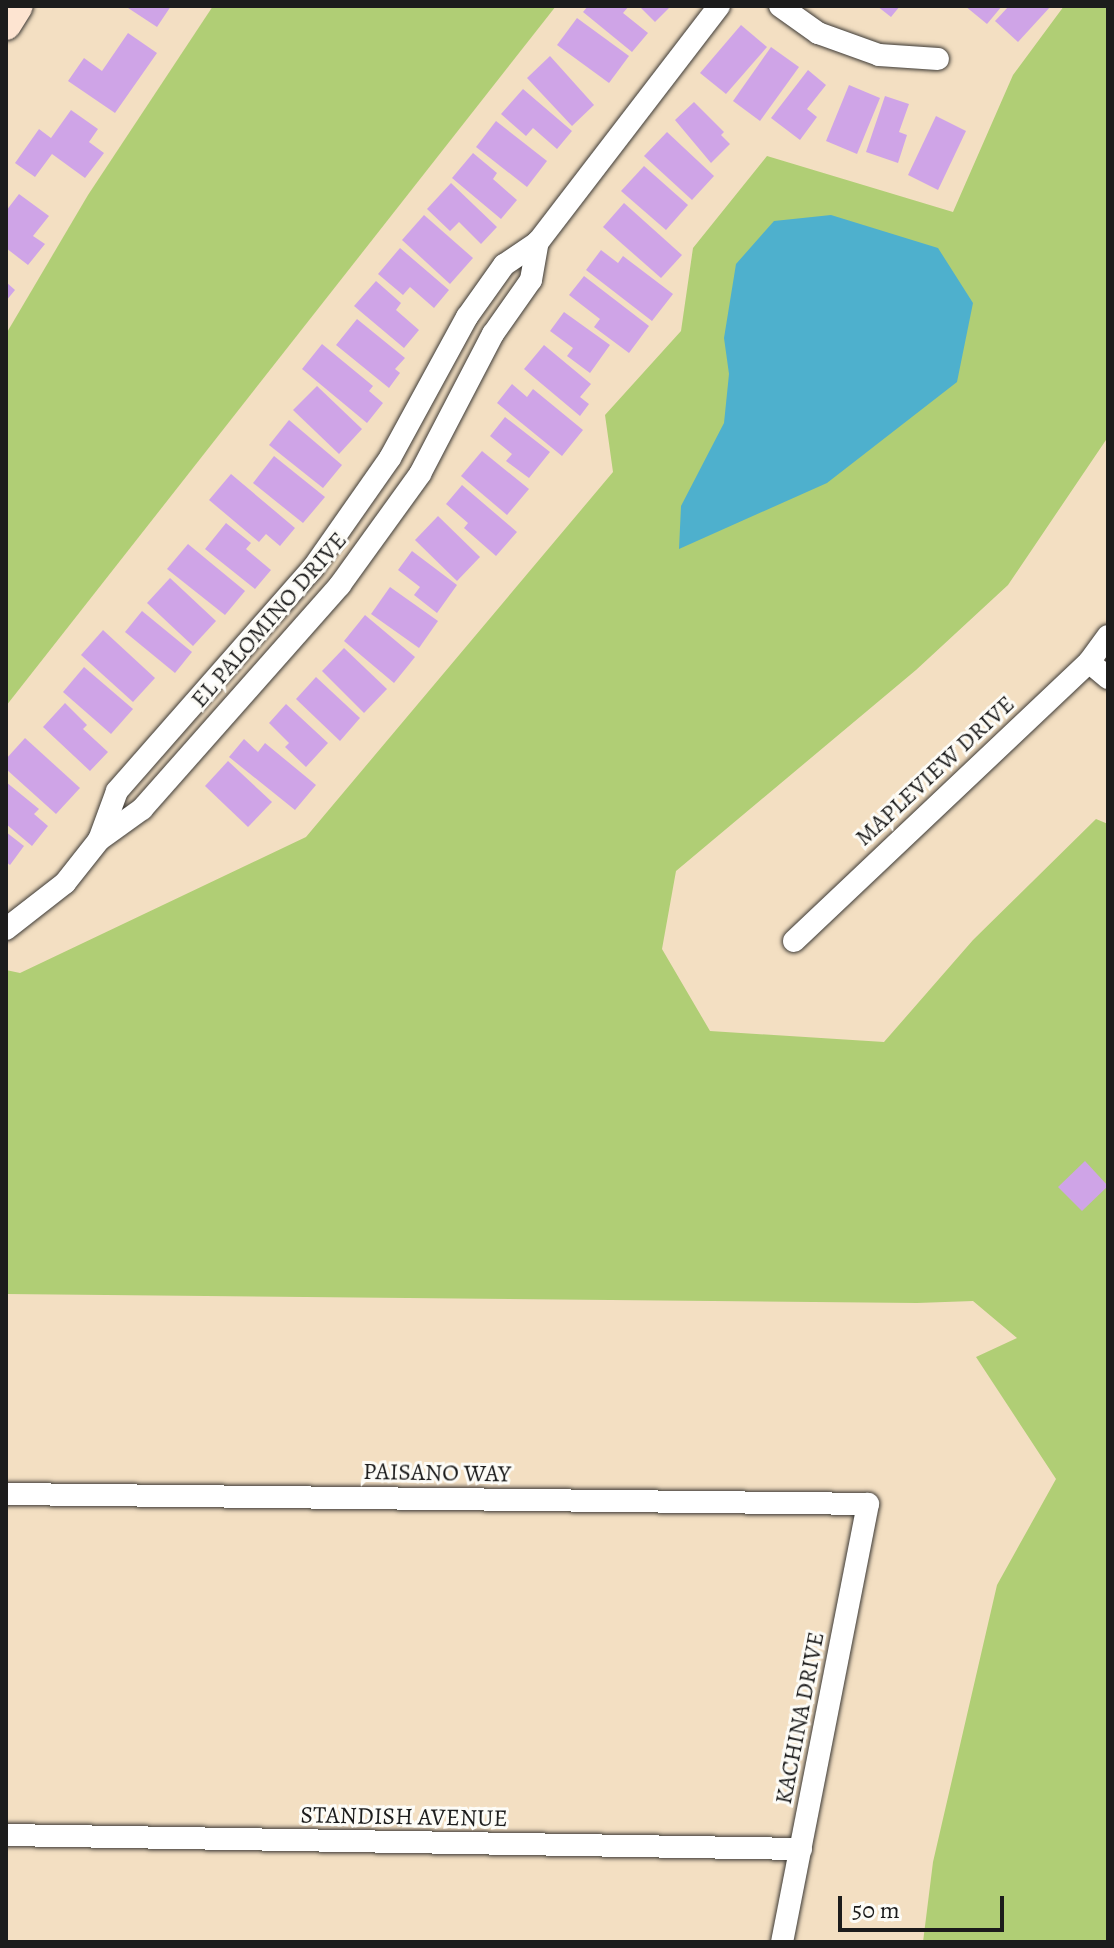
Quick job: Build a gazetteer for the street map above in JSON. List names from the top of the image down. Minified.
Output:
{"streets":{"street":["EL PALOMINO DRIVE","MAPLEVIEW DRIVE","PAISANO WAY","KACHINA DRIVE","STANDISH AVENUE"]},"crossings":[["PAISANO WAY","KACHINA DRIVE"],["KACHINA DRIVE","STANDISH AVENUE"]],"scale_bar":"50 m"}
